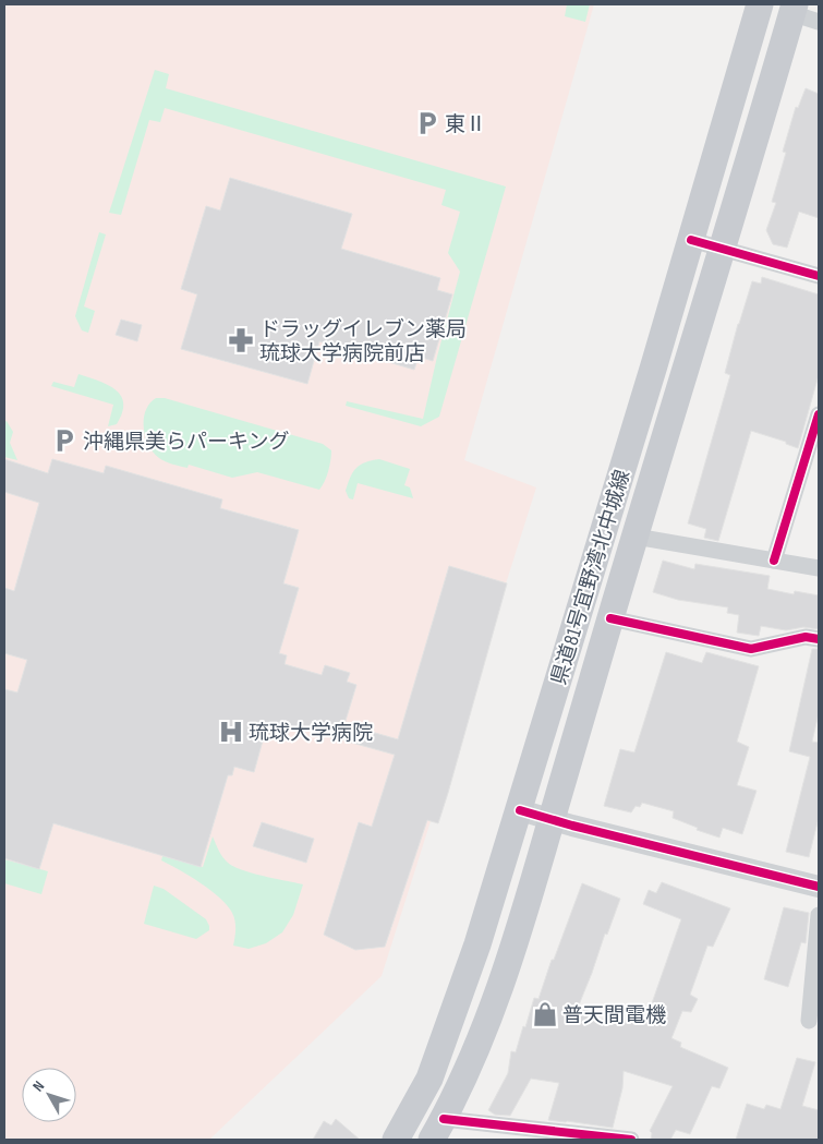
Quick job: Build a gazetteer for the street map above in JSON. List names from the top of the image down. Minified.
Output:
{"streets":{"main road":["県道81号宜野湾北中城線"]},"places":{"parking":["東Ⅱ","沖縄県美らパーキング"],"pharmacy":["ドラッグイレブン薬局 琉球大学病院前店"],"hospital":["琉球大学病院"],"shop":["普天間電機"]},"north":"top left"}
